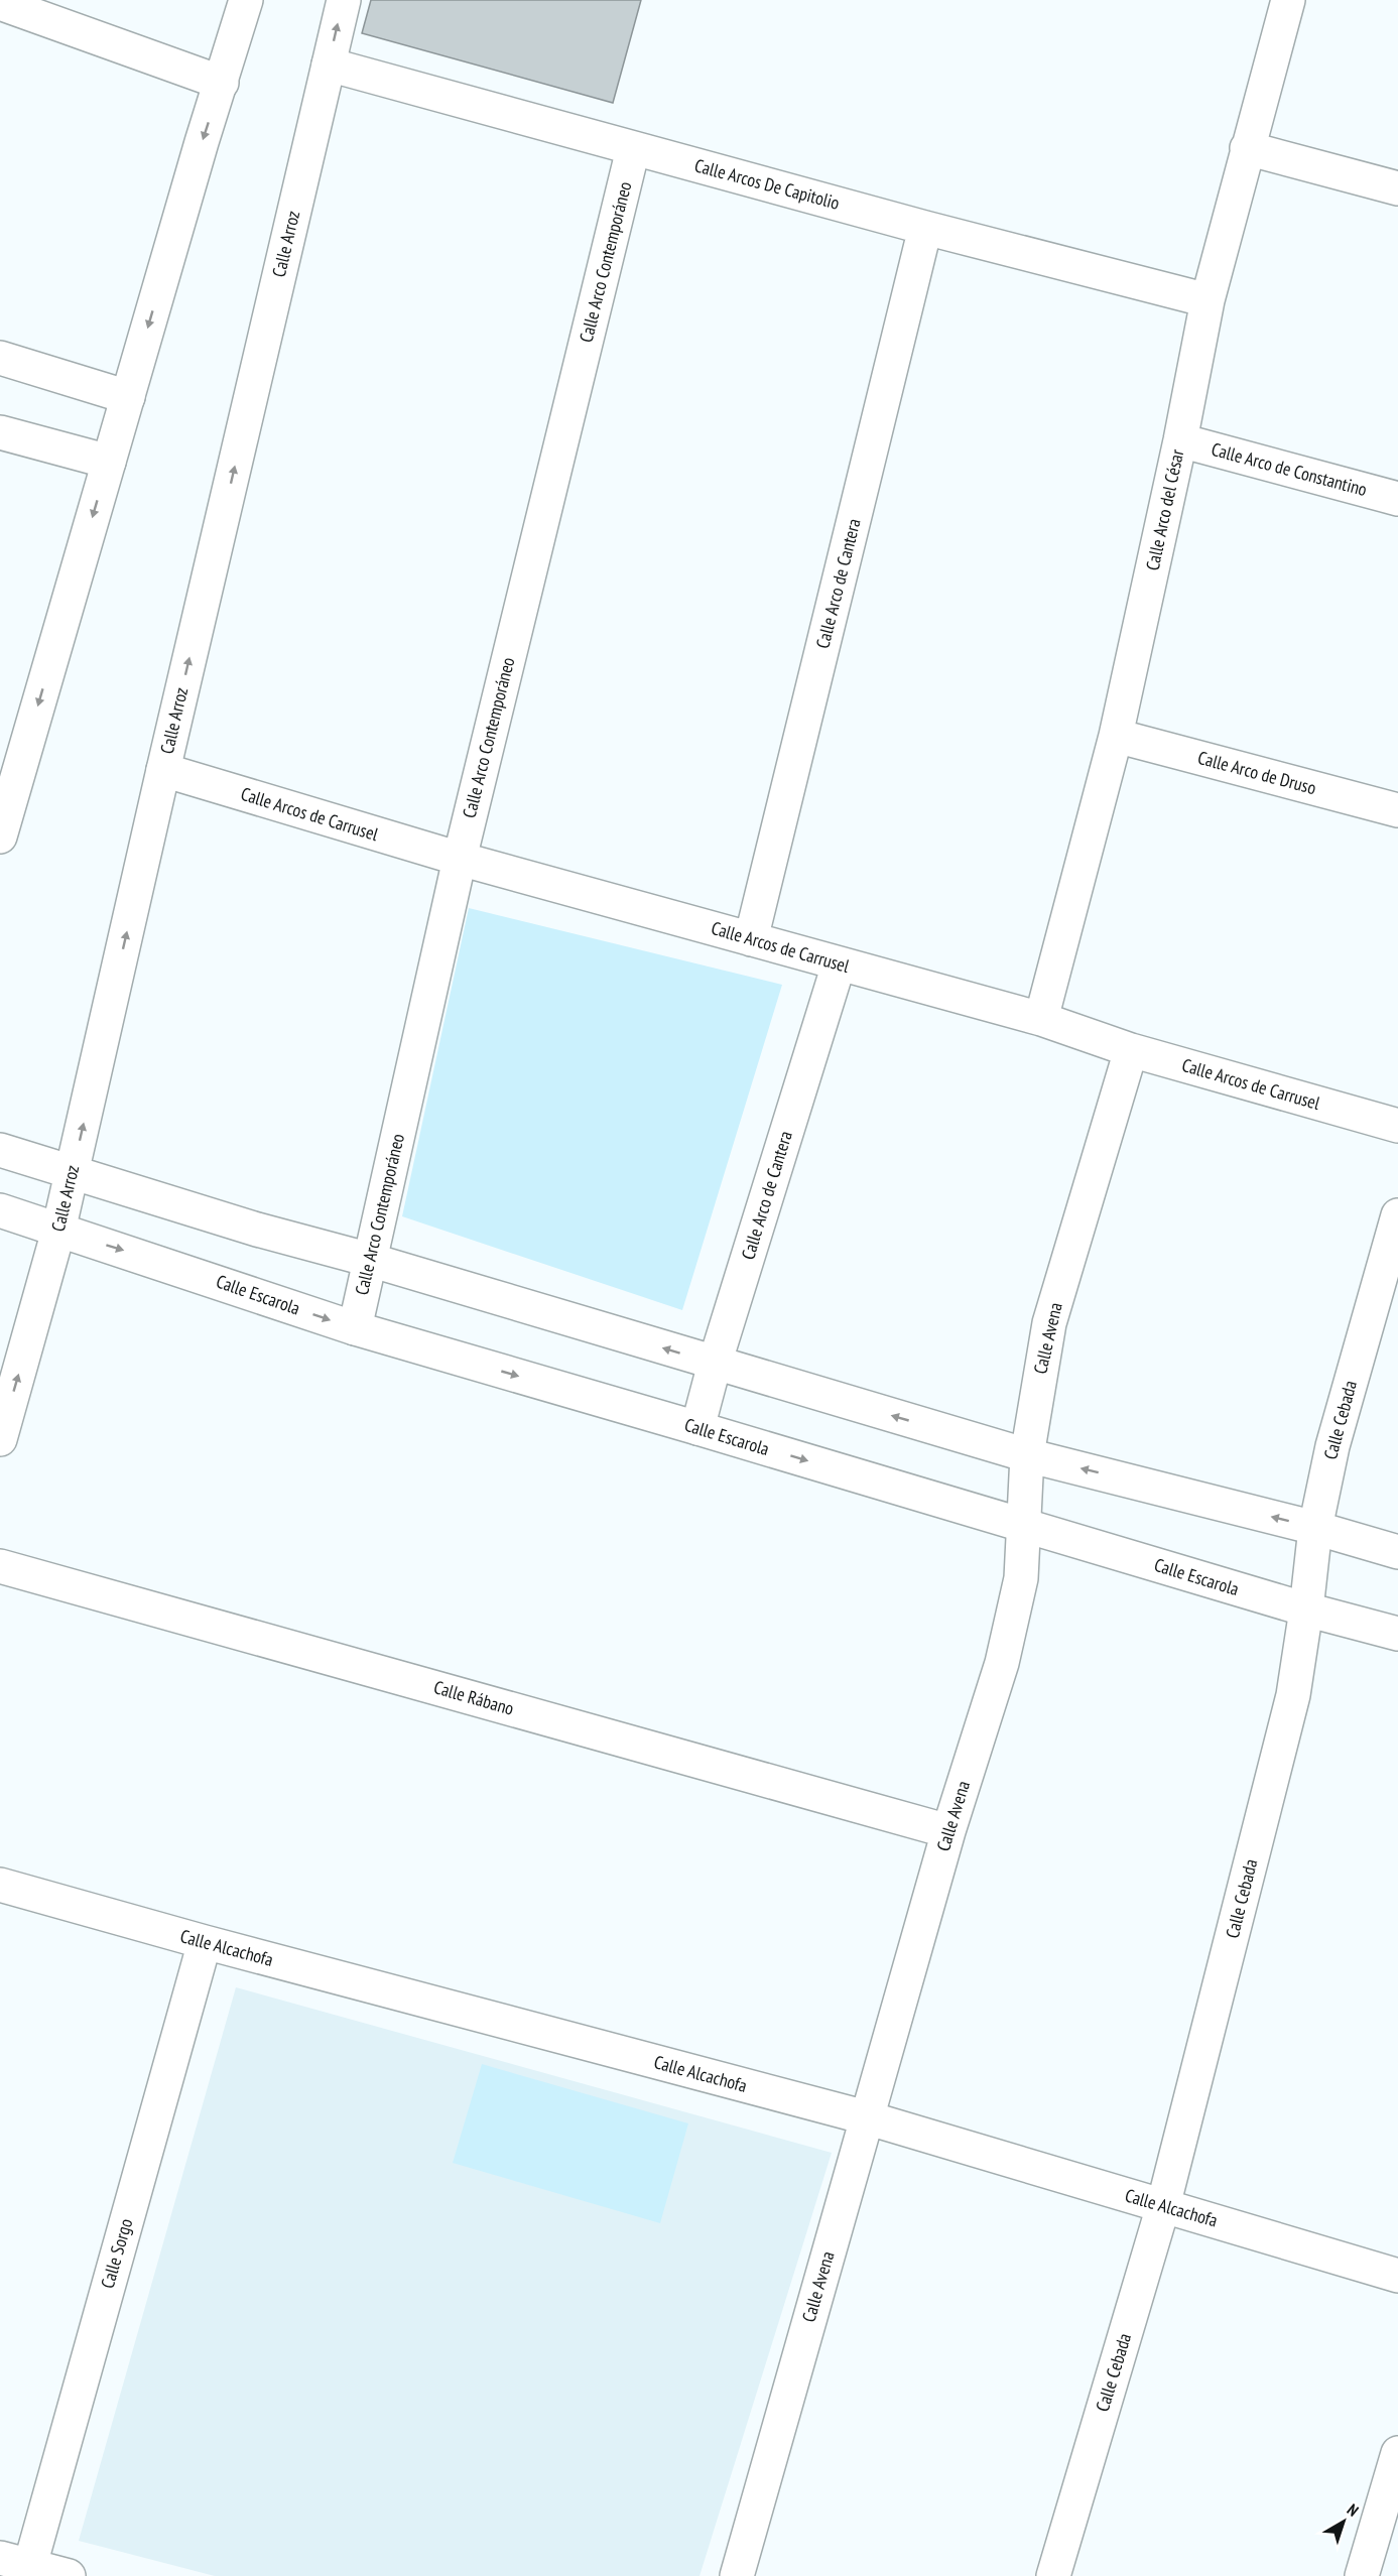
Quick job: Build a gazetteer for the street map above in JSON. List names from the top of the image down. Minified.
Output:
{"streets":{"street":["Calle Arcos De Capitolio","Calle Arroz","Calle Arco Contemporáneo","Calle Arco de Constantino","Calle Arco del César","Calle Arco de Cantera","Calle Arco de Druso","Calle Arcos de Carrusel","Calle Escarola","Calle Avena","Calle Cebada","Calle Rábano","Calle Alcachofa","Calle Sorgo"]},"crossings":[["Calle Arcos De Capitolio","Calle Arroz"],["Calle Arcos De Capitolio","Calle Arco Contemporáneo"],["Calle Arcos De Capitolio","Calle Arco del César"],["Calle Arcos De Capitolio","Calle Arco de Cantera"],["Calle Arroz","Calle Arcos de Carrusel"],["Calle Arroz","Calle Escarola"],["Calle Arco Contemporáneo","Calle Arcos de Carrusel"],["Calle Arco Contemporáneo","Calle Escarola"],["Calle Arco de Constantino","Calle Arco del César"],["Calle Arco del César","Calle Arco de Druso"],["Calle Arco del César","Calle Arcos de Carrusel"],["Calle Arco de Cantera","Calle Arcos de Carrusel"],["Calle Arco de Cantera","Calle Escarola"],["Calle Arcos de Carrusel","Calle Avena"],["Calle Escarola","Calle Avena"],["Calle Escarola","Calle Cebada"],["Calle Avena","Calle Rábano"],["Calle Avena","Calle Alcachofa"],["Calle Cebada","Calle Alcachofa"],["Calle Alcachofa","Calle Sorgo"]],"north":"top right"}
